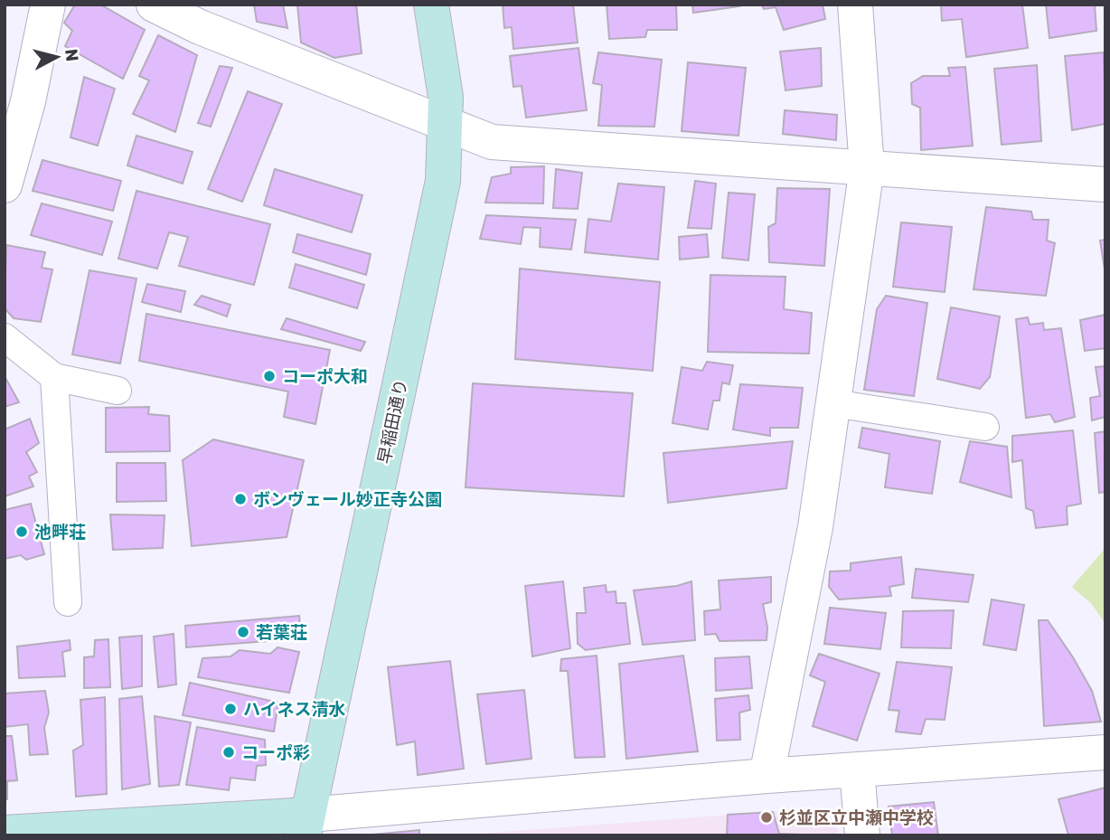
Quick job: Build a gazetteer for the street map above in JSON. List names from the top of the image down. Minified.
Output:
{"streets":{"main road":["早稲田通り"]},"places":["コーポ大和","ボンヴェール妙正寺公園","池畔荘","若葉荘","ハイネス清水","コーポ彩","杉並区立中瀬中学校"],"north":"right"}
